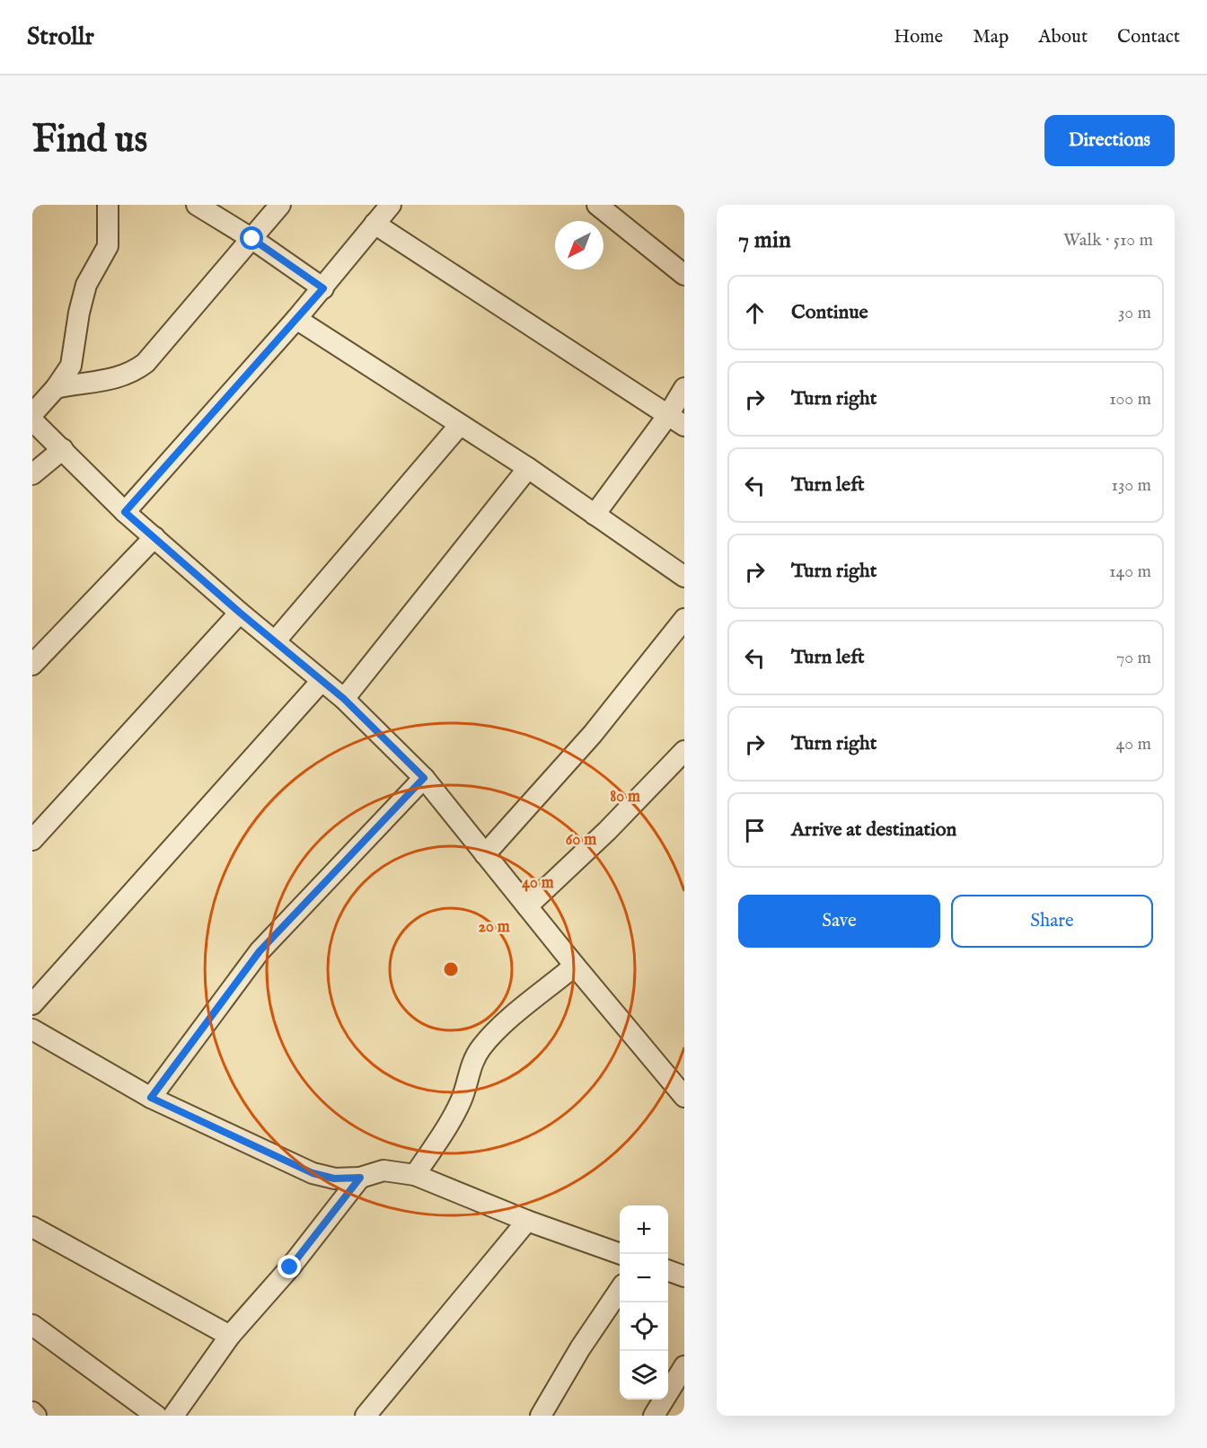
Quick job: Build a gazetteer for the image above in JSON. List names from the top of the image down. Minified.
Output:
{"north":"bottom left","page":{"header":"Strollr","nav":["Home","Map","About","Contact"],"buttons":["Directions",["Save","Share"]],"title":"Find us","heading":["7 min","Walk · 510 m"],"list":[["Continue","30 m"],["Turn right","100 m"],["Turn left","130 m"],["Turn right","140 m"],["Turn left","70 m"],["Turn right","40 m"],"Arrive at destination"],"map_buttons":["+","−"]},"rings":["80 m","60 m","40 m","20 m"]}
